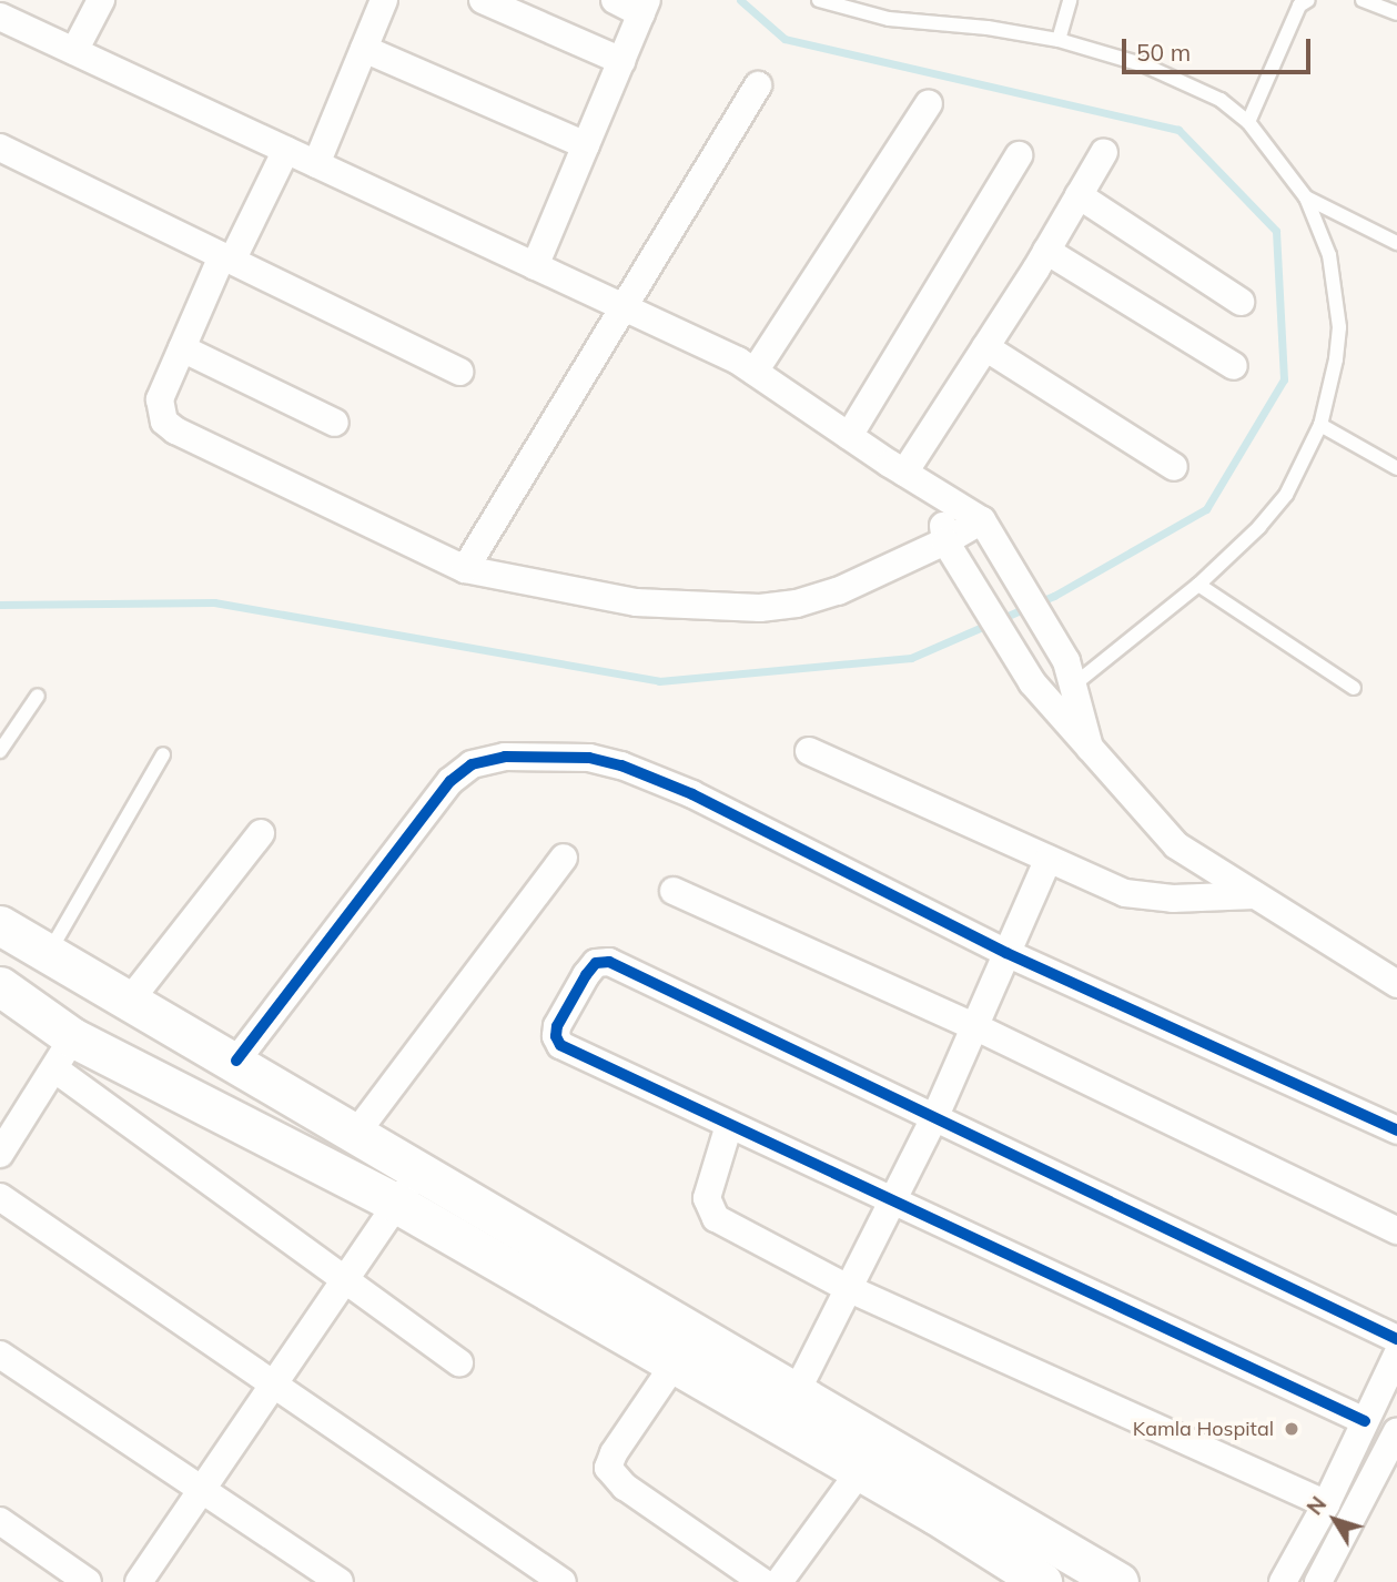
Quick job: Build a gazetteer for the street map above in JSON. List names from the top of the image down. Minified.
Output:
{"places":["Kamla Hospital"],"scale_bar":"50 m","north":"top left"}
